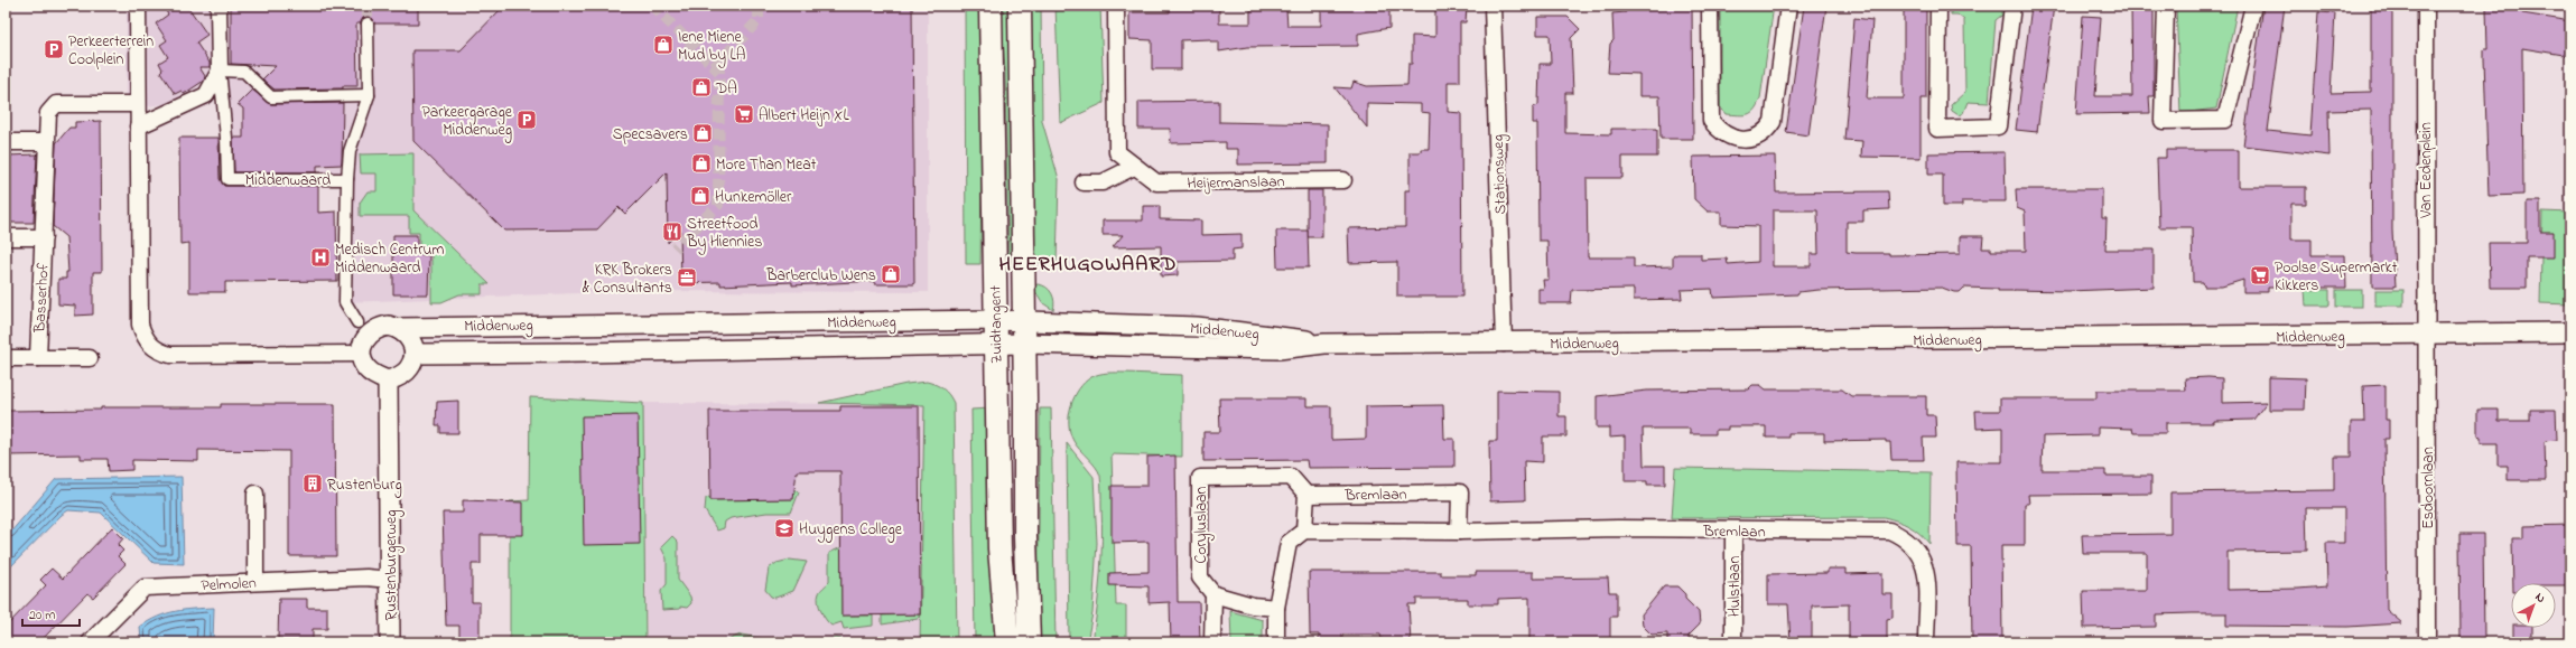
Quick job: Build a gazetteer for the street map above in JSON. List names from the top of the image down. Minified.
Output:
{"streets":{"main road":["Zuidtangent"],"street":["Van Eedenplein","Stationsweg","Middenwaard","Heijermanslaan","Basserhof","Middenweg","Esdoornlaan","Bremlaan","Coryluslaan","Rustenburgerweg","Pelmolen","Hulstlaan"]},"crossings":[["Van Eedenplein","Middenweg"],["Van Eedenplein","Esdoornlaan"],["Stationsweg","Middenweg"],["Middenweg","Zuidtangent"],["Middenweg","Esdoornlaan"],["Middenweg","Rustenburgerweg"],["Bremlaan","Coryluslaan"],["Bremlaan","Hulstlaan"],["Rustenburgerweg","Pelmolen"]],"districts":["HEERHUGOWAARD"],"places":{"shop":["Iene Miene Mud by LA","DA","Specsavers","More Than Meat","Hunkemöller","Barberclub Wens"],"parking":["Perkeerterrein Coolplein","Parkeergarage Middenweg"],"supermarket":["Albert Heijn XL","Poolse Supermarkt Kikkers"],"restaurant":["Streetfood By Hiennies"],"hospital":["Medisch Centrum Middenwaard"],"office":["KRK Brokers & Consultants"],"building":["Rustenburg"],"school or university":["Huygens College"]},"scale_bar":"20 m","north":"top right"}
